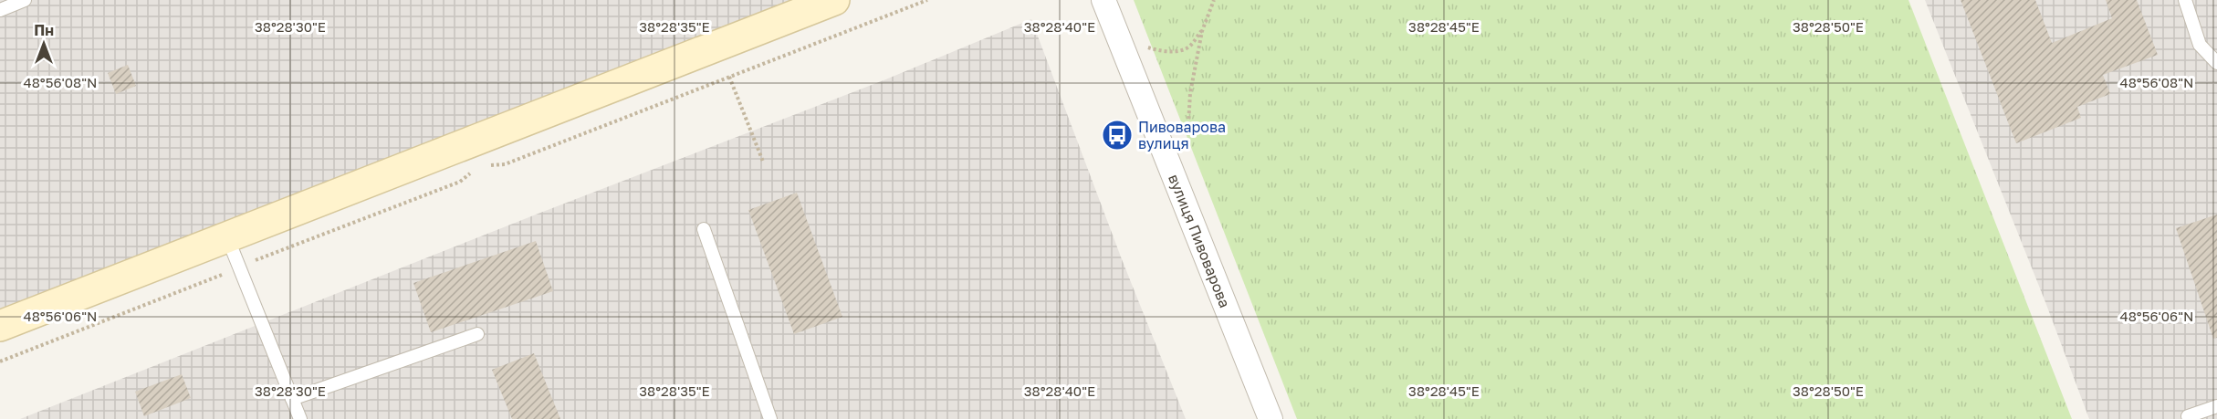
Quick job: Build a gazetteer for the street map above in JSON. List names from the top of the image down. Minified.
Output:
{"streets":{"street":["вулиця Пивоварова"]},"places":{"bus stop":["Пивоварова вулиця"]},"north":"top","coordinates":["38°28'30\"E","38°28'35\"E","38°28'40\"E","38°28'45\"E","38°28'50\"E","48°56'08\"N","48°56'06\"N"]}
